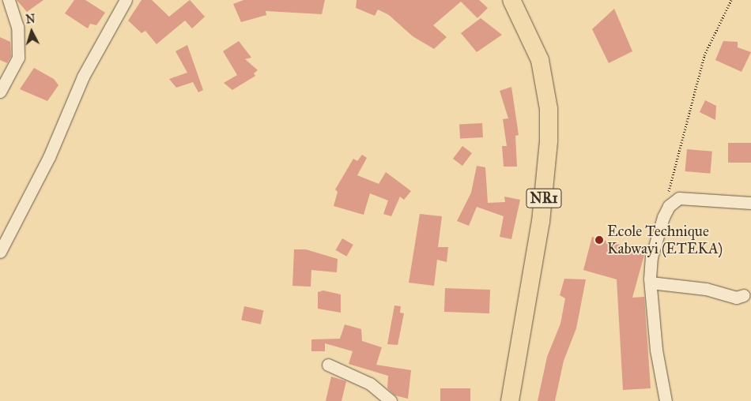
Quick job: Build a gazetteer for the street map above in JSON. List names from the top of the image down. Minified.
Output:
{"streets":{"highway":["NR1"]},"places":["Ecole Technique Kabwayi (ETEKA)"],"north":"top"}
